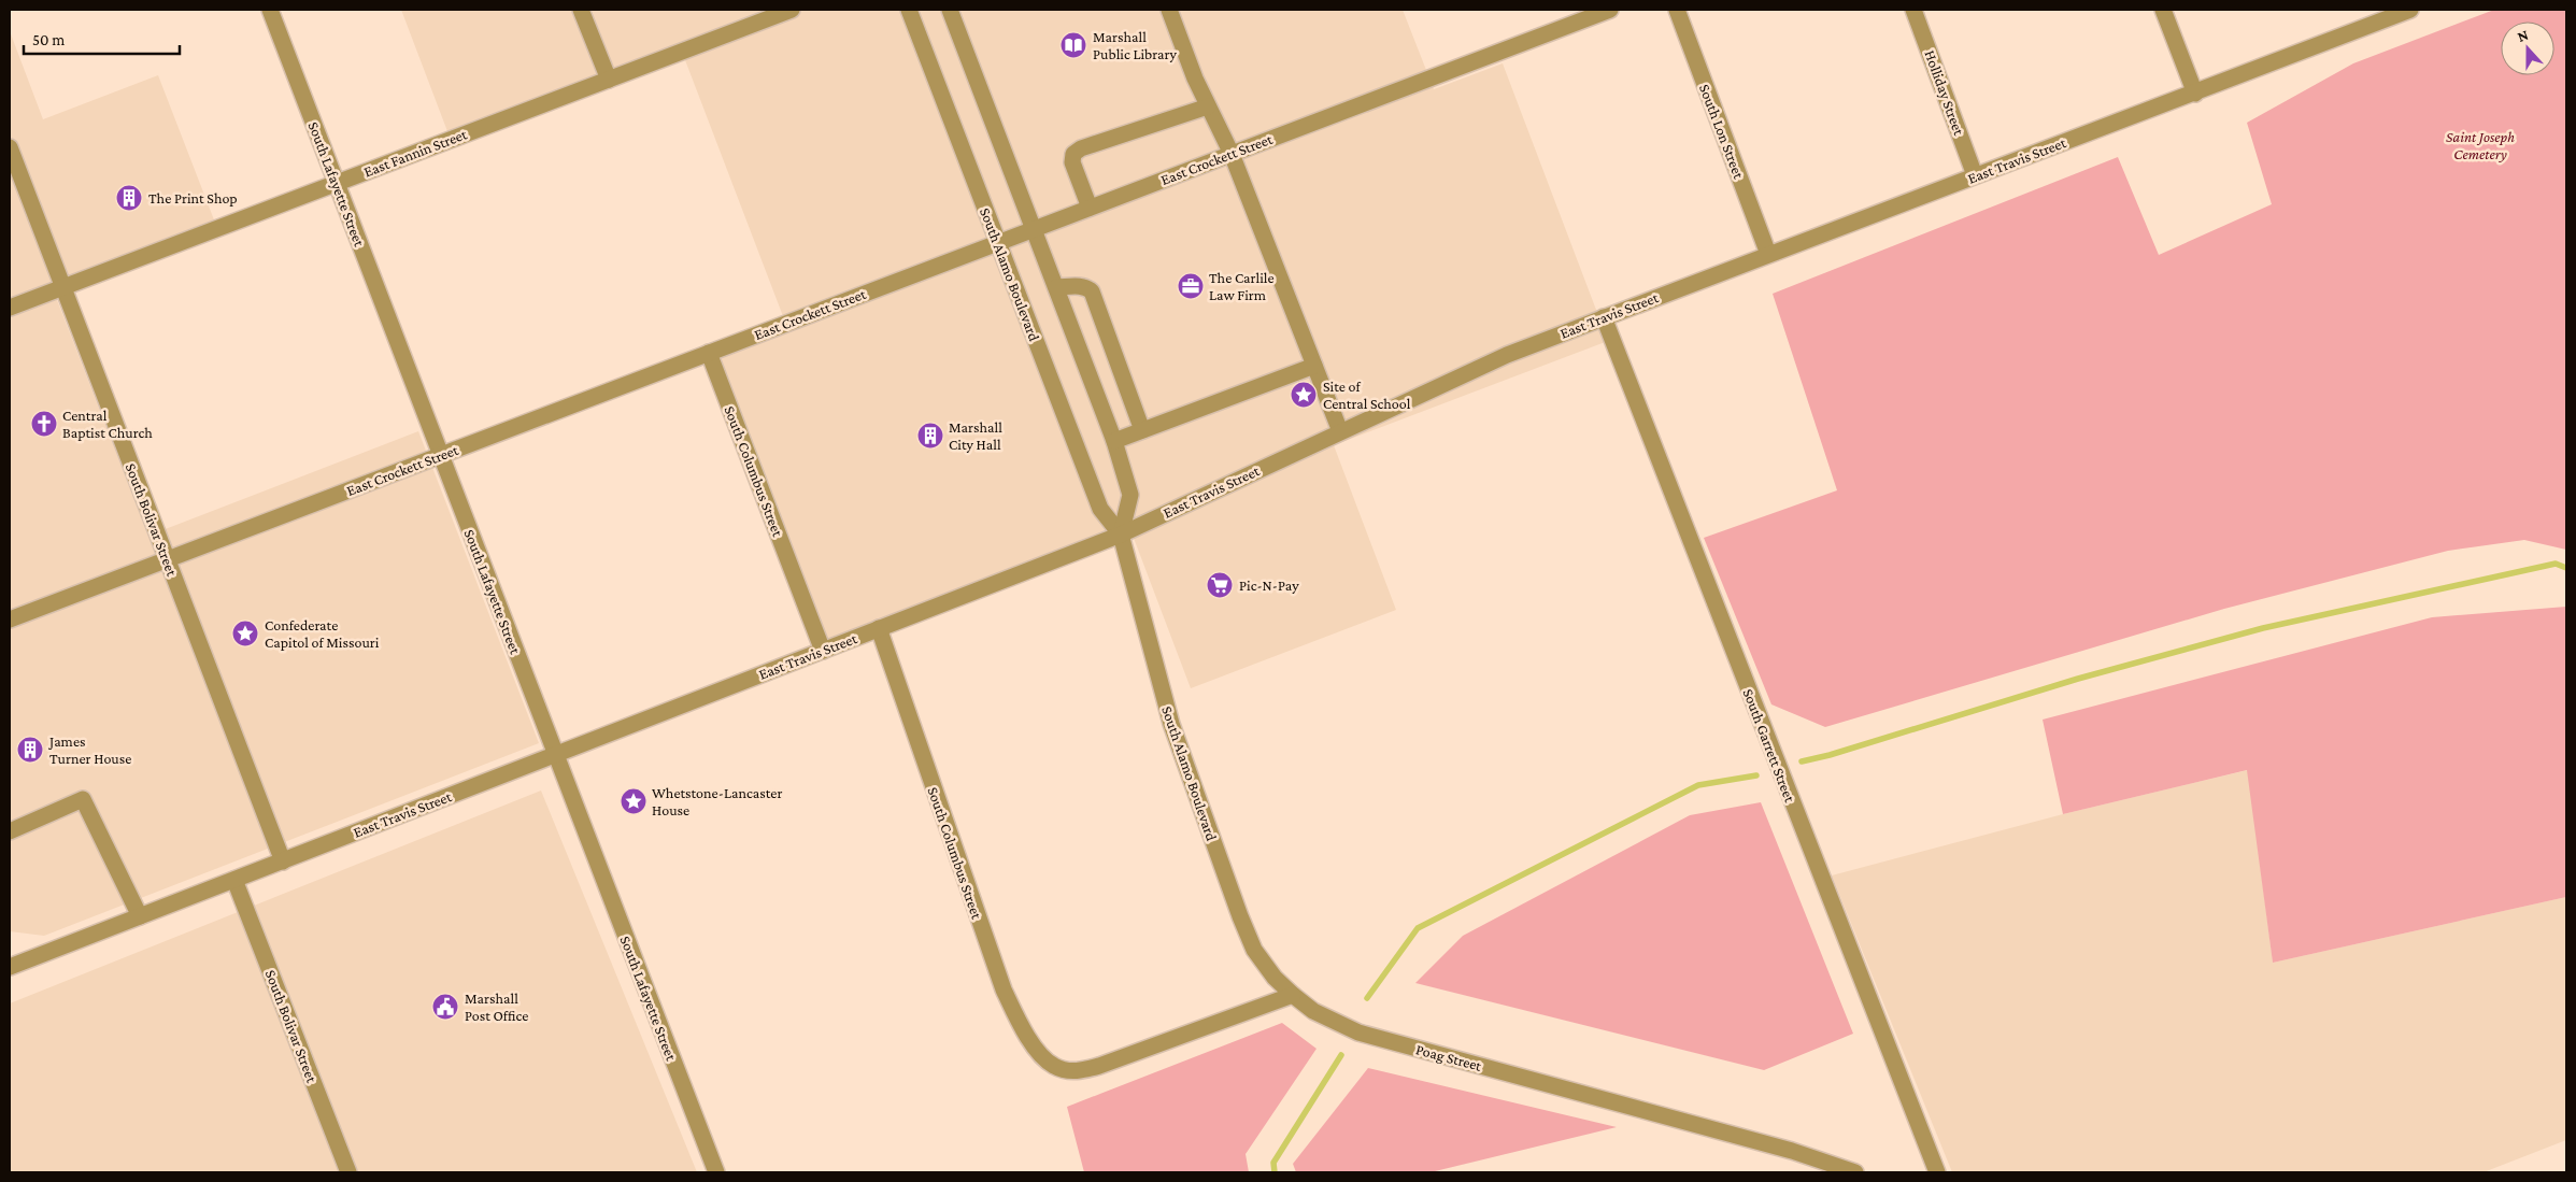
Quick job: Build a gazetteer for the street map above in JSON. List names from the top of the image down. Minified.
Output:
{"streets":{"street":["Holliday Street","South Lon Street","East Fannin Street","East Crockett Street","East Travis Street","South Lafayette Street","South Alamo Boulevard","South Columbus Street","South Bolivar Street","South Garrett Street","Poag Street"]},"crossings":[["Holliday Street","East Travis Street"],["South Lon Street","East Travis Street"],["East Fannin Street","South Lafayette Street"],["East Fannin Street","South Bolivar Street"],["East Crockett Street","South Lafayette Street"],["East Crockett Street","South Alamo Boulevard"],["East Crockett Street","South Columbus Street"],["East Crockett Street","South Bolivar Street"],["East Travis Street","South Lafayette Street"],["East Travis Street","South Alamo Boulevard"],["East Travis Street","South Columbus Street"],["East Travis Street","South Bolivar Street"],["East Travis Street","South Garrett Street"],["South Alamo Boulevard","South Columbus Street"],["South Alamo Boulevard","Poag Street"],["South Columbus Street","Poag Street"]],"parks":["Saint Joseph Cemetery"],"places":{"library":["Marshall Public Library"],"building":["The Print Shop","Marshall City Hall","James Turner House"],"office":["The Carlile Law Firm"],"place":["Site of Central School","Confederate Capitol of Missouri","Whetstone-Lancaster House"],"church":["Central Baptist Church"],"supermarket":["Pic-N-Pay"],"public building":["Marshall Post Office"]},"scale_bar":"50 m","north":"top"}
